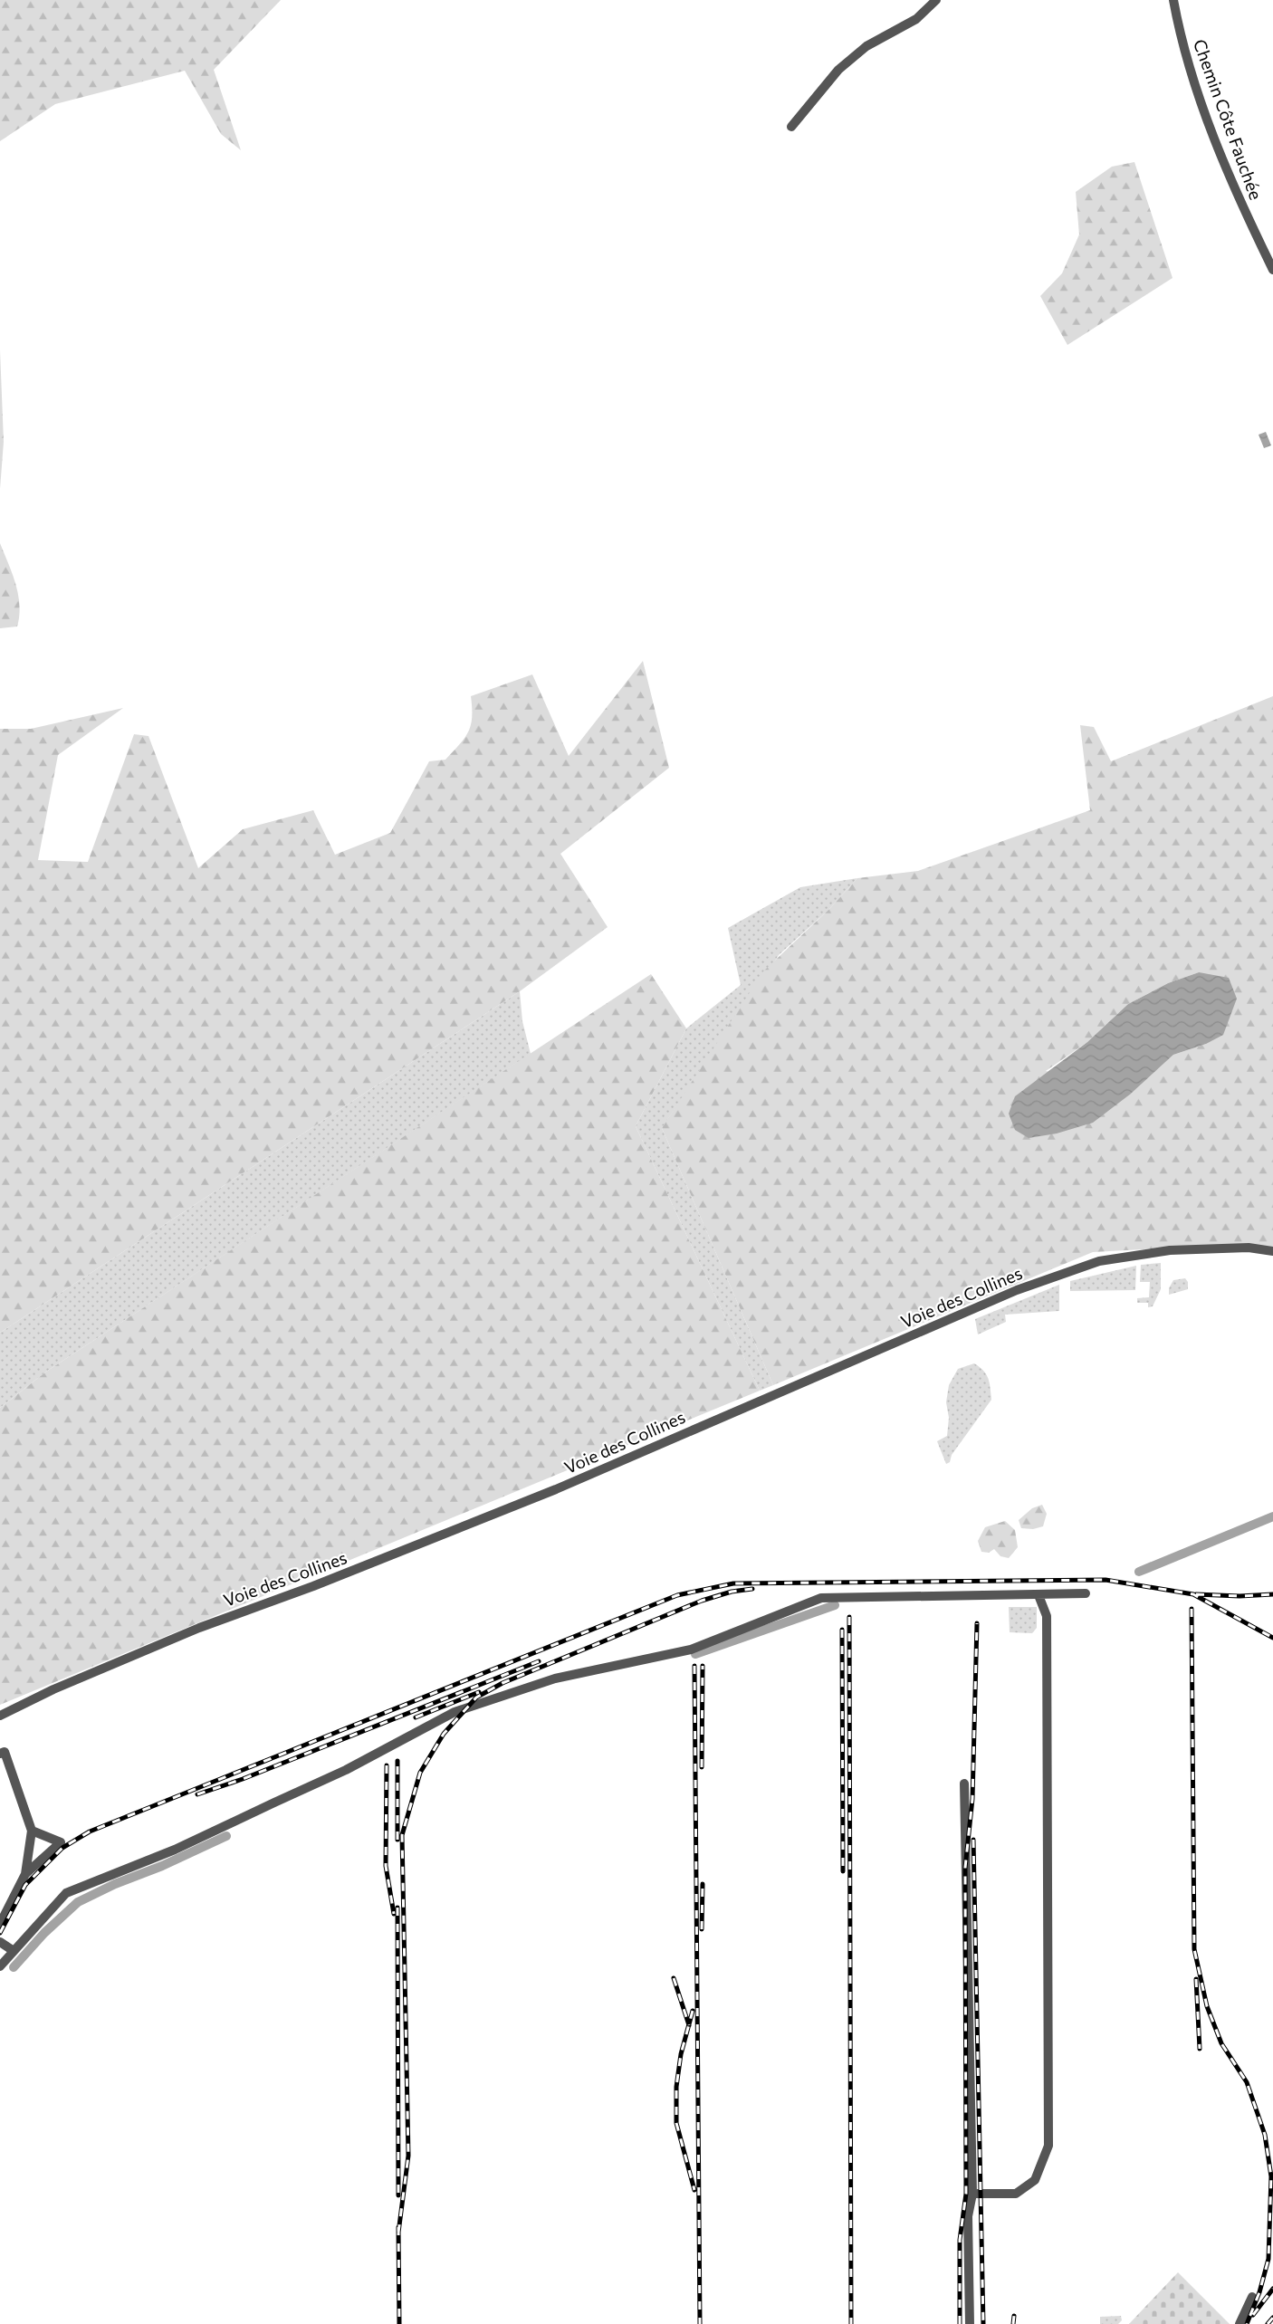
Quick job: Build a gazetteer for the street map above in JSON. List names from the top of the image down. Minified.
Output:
{"streets":{"street":["Chemin Côte Fauchée","Voie des Collines"]}}
